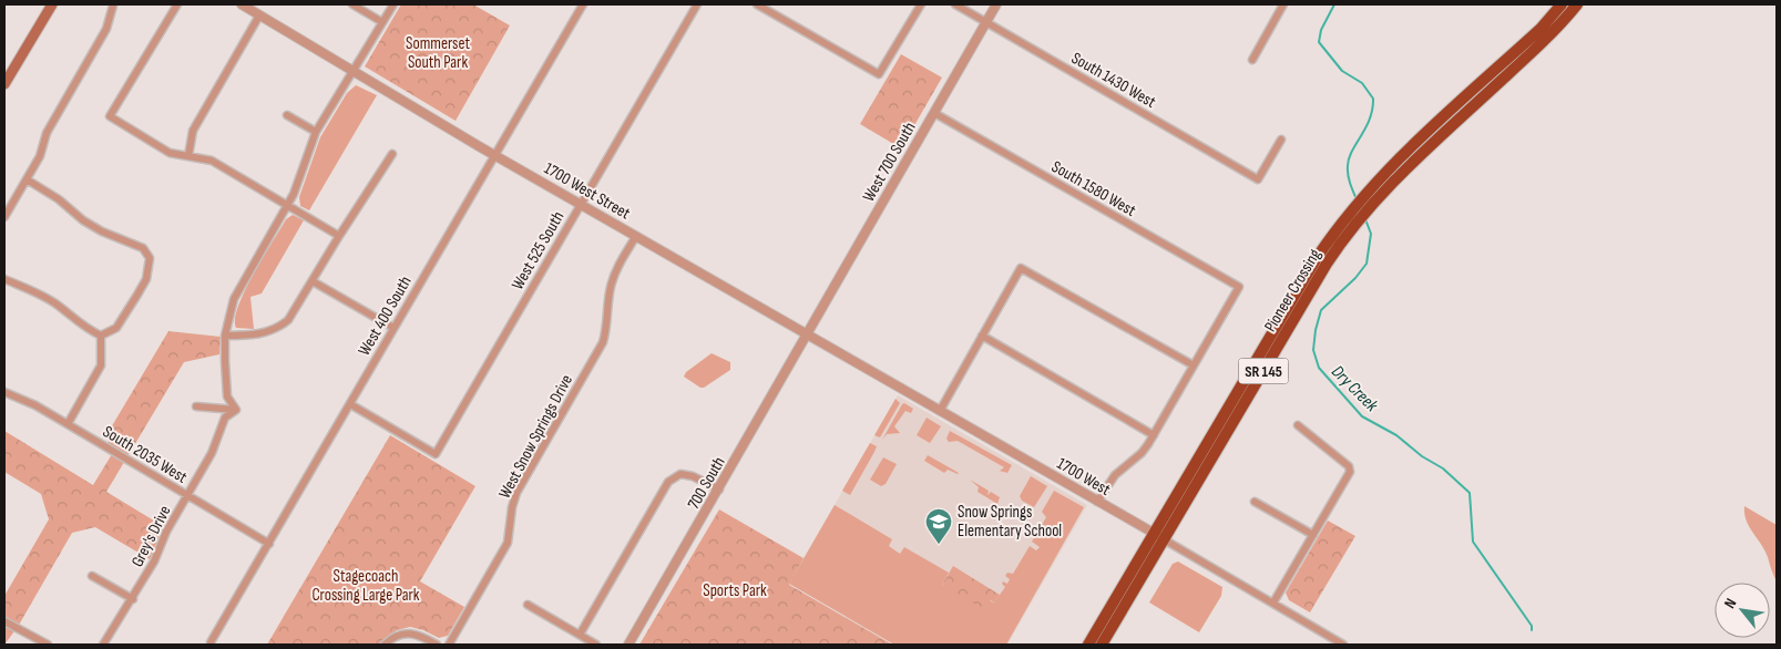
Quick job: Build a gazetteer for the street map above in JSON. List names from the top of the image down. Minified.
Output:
{"streets":{"highway":["Pioneer Crossing","SR 145"],"street":["South 1430 West","West 700 South","South 1580 West","1700 West Street","West 525 South","West 400 South","West Snow Springs Drive","South 2035 West","1700 West","700 South","Grey's Drive"]},"crossings":[["South 1430 West","West 700 South"],["West 700 South","South 1580 West"],["West 700 South","1700 West Street"],["West 700 South","1700 West"],["West 700 South","700 South"],["1700 West Street","West 525 South"],["1700 West Street","West 400 South"],["1700 West Street","West Snow Springs Drive"],["1700 West Street","1700 West"],["1700 West Street","700 South"],["West 525 South","West 400 South"],["Pioneer Crossing","SR 145"],["Pioneer Crossing","1700 West"],["West 400 South","South 2035 West"],["SR 145","1700 West"],["South 2035 West","Grey's Drive"],["1700 West","700 South"]],"water":["Dry Creek"],"parks":["Sommerset South Park","Stagecoach Crossing Large Park","Sports Park"],"places":{"school or university":["Snow Springs Elementary School"]},"north":"top left"}
